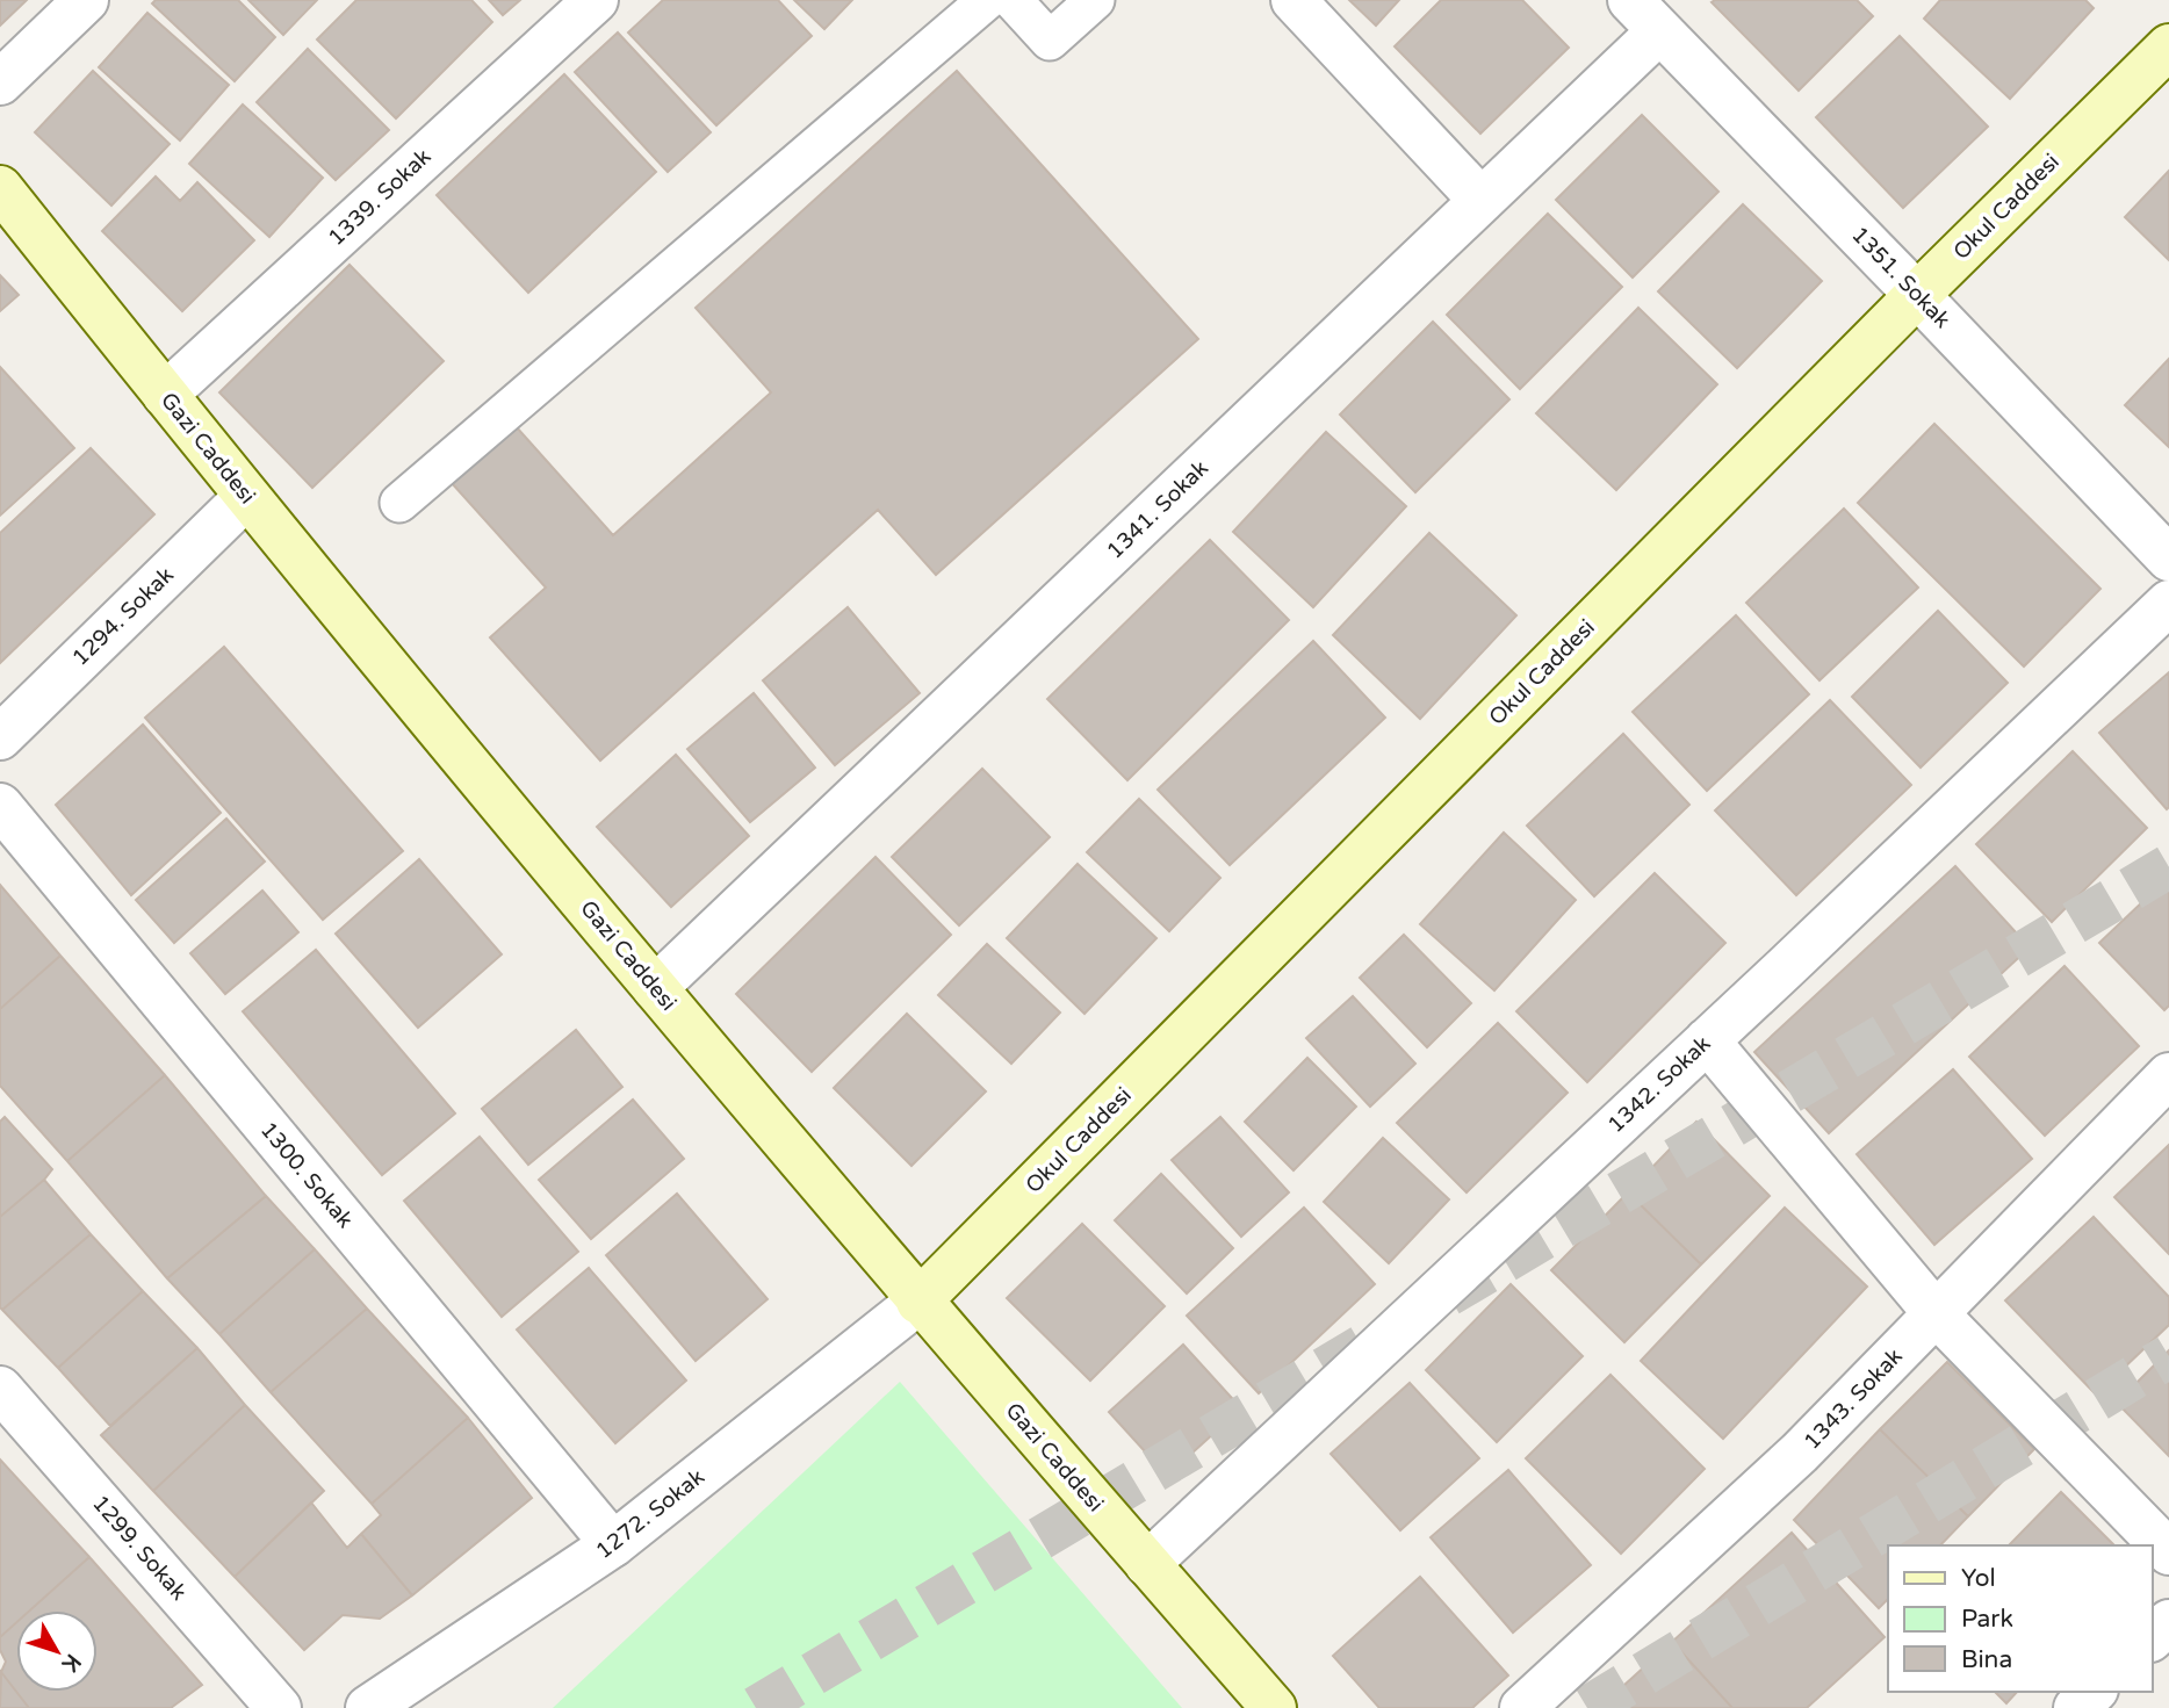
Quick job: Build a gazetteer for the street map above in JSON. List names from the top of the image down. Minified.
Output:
{"streets":{"main road":["Okul Caddesi","Gazi Caddesi"],"street":["1339. Sokak","1351. Sokak","1341. Sokak","1294. Sokak","1342. Sokak","1300. Sokak","1343. Sokak","1272. Sokak","1299. Sokak"]},"crossings":[["1339. Sokak","Gazi Caddesi"],["Okul Caddesi","1351. Sokak"],["Okul Caddesi","Gazi Caddesi"],["Okul Caddesi","1272. Sokak"],["1351. Sokak","1341. Sokak"],["Gazi Caddesi","1341. Sokak"],["Gazi Caddesi","1294. Sokak"],["Gazi Caddesi","1342. Sokak"],["Gazi Caddesi","1272. Sokak"],["1300. Sokak","1272. Sokak"]],"legend":["Yol","Park","Bina"],"north":"bottom right"}
